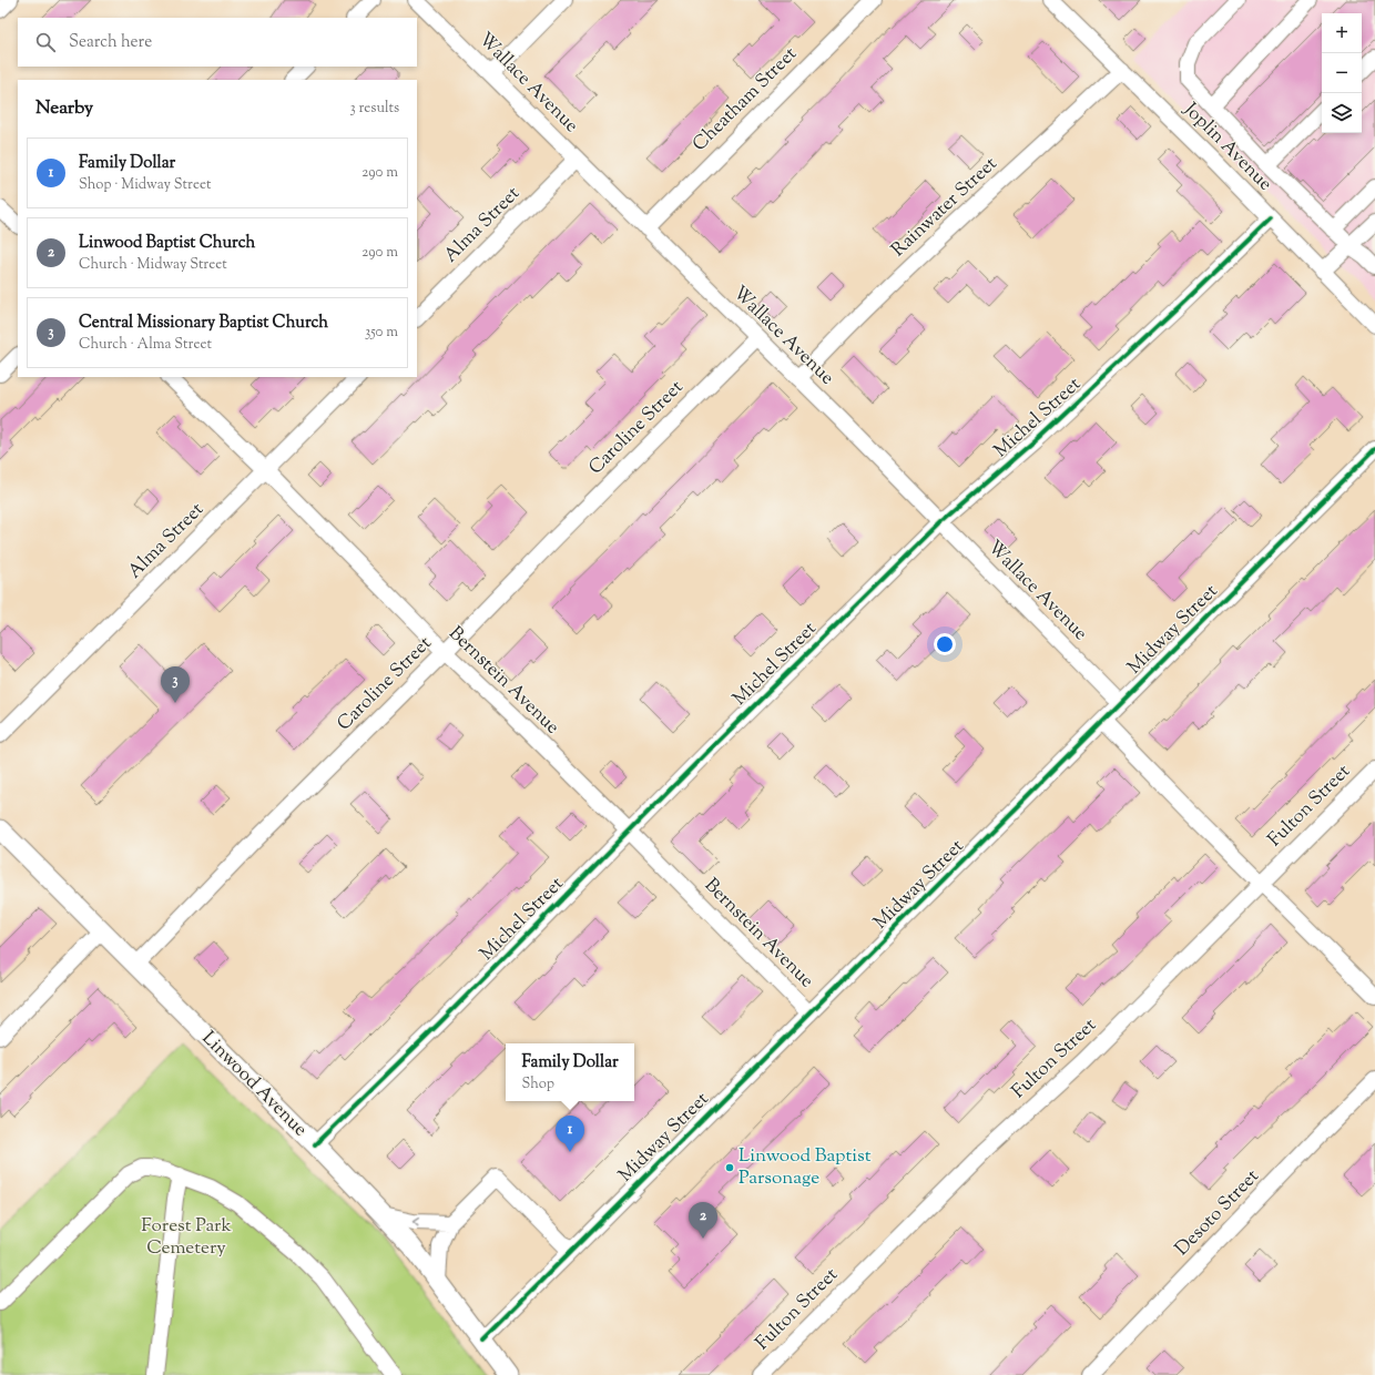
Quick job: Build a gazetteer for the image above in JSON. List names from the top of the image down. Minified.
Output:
{"streets":{"main road":["Linwood Avenue"],"street":["Wallace Avenue","Cheatham Street","Joplin Avenue","Rainwater Street","Alma Street","Michel Street","Caroline Street","Midway Street","Bernstein Avenue","Fulton Street","Desoto Street"]},"crossings":[["Wallace Avenue","Cheatham Street"],["Wallace Avenue","Rainwater Street"],["Wallace Avenue","Alma Street"],["Wallace Avenue","Michel Street"],["Wallace Avenue","Caroline Street"],["Wallace Avenue","Midway Street"],["Joplin Avenue","Rainwater Street"],["Joplin Avenue","Michel Street"],["Alma Street","Bernstein Avenue"],["Michel Street","Bernstein Avenue"],["Michel Street","Linwood Avenue"],["Caroline Street","Bernstein Avenue"],["Caroline Street","Linwood Avenue"],["Midway Street","Bernstein Avenue"],["Midway Street","Linwood Avenue"]],"parks":["Forest Park Cemetery"],"places":["Linwood Baptist Parsonage"],"page":{"map_buttons":["+","−"],"search":"Search here","heading":["Nearby","3 results"],"list":[{"mark":"1","name":"Family Dollar","note":"Shop · Midway Street","value":"290 m"},{"mark":"2","name":"Linwood Baptist Church","note":"Church · Midway Street","value":"290 m"},{"mark":"3","name":"Central Missionary Baptist Church","note":"Church · Alma Street","value":"350 m"}],"pins":["3","1","2"],"popup":["Family Dollar","Shop"]}}
